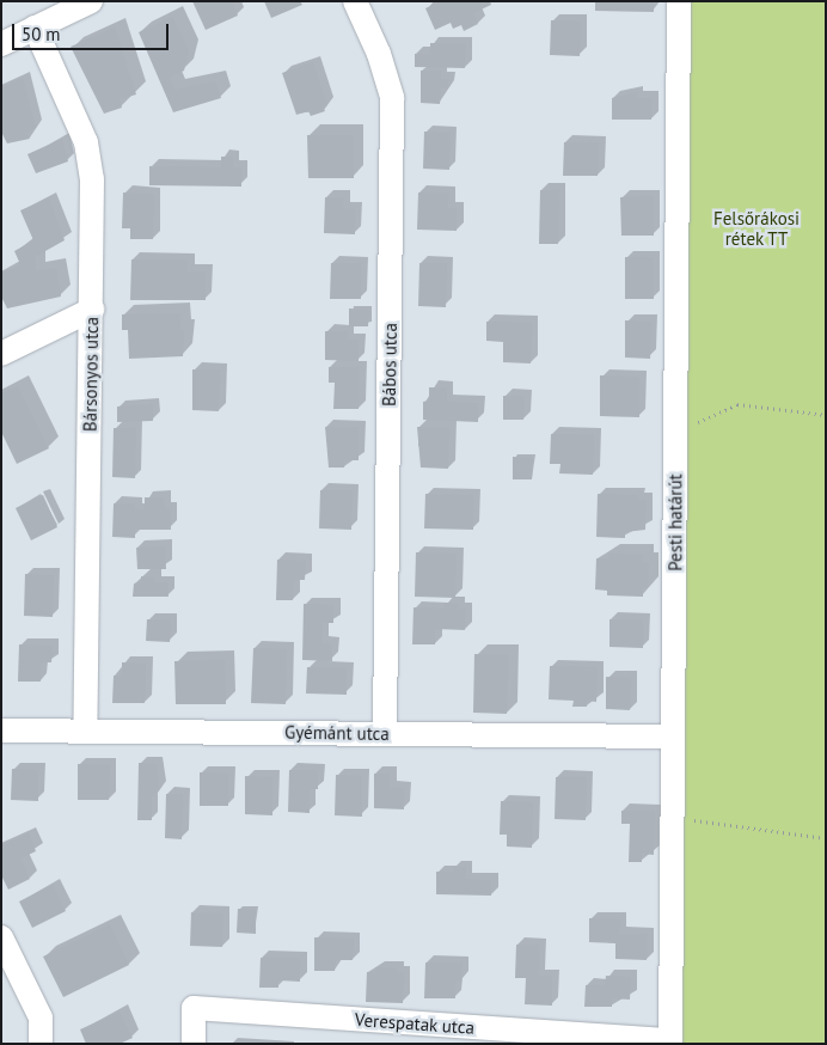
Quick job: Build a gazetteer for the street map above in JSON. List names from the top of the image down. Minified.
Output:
{"streets":{"street":["Bábos utca","Bársonyos utca","Pesti határút","Gyémánt utca","Verespatak utca"]},"crossings":[["Bábos utca","Gyémánt utca"],["Bársonyos utca","Gyémánt utca"],["Pesti határút","Gyémánt utca"],["Pesti határút","Verespatak utca"]],"parks":["Felsőrákosi rétek TT"],"scale_bar":"50 m"}
